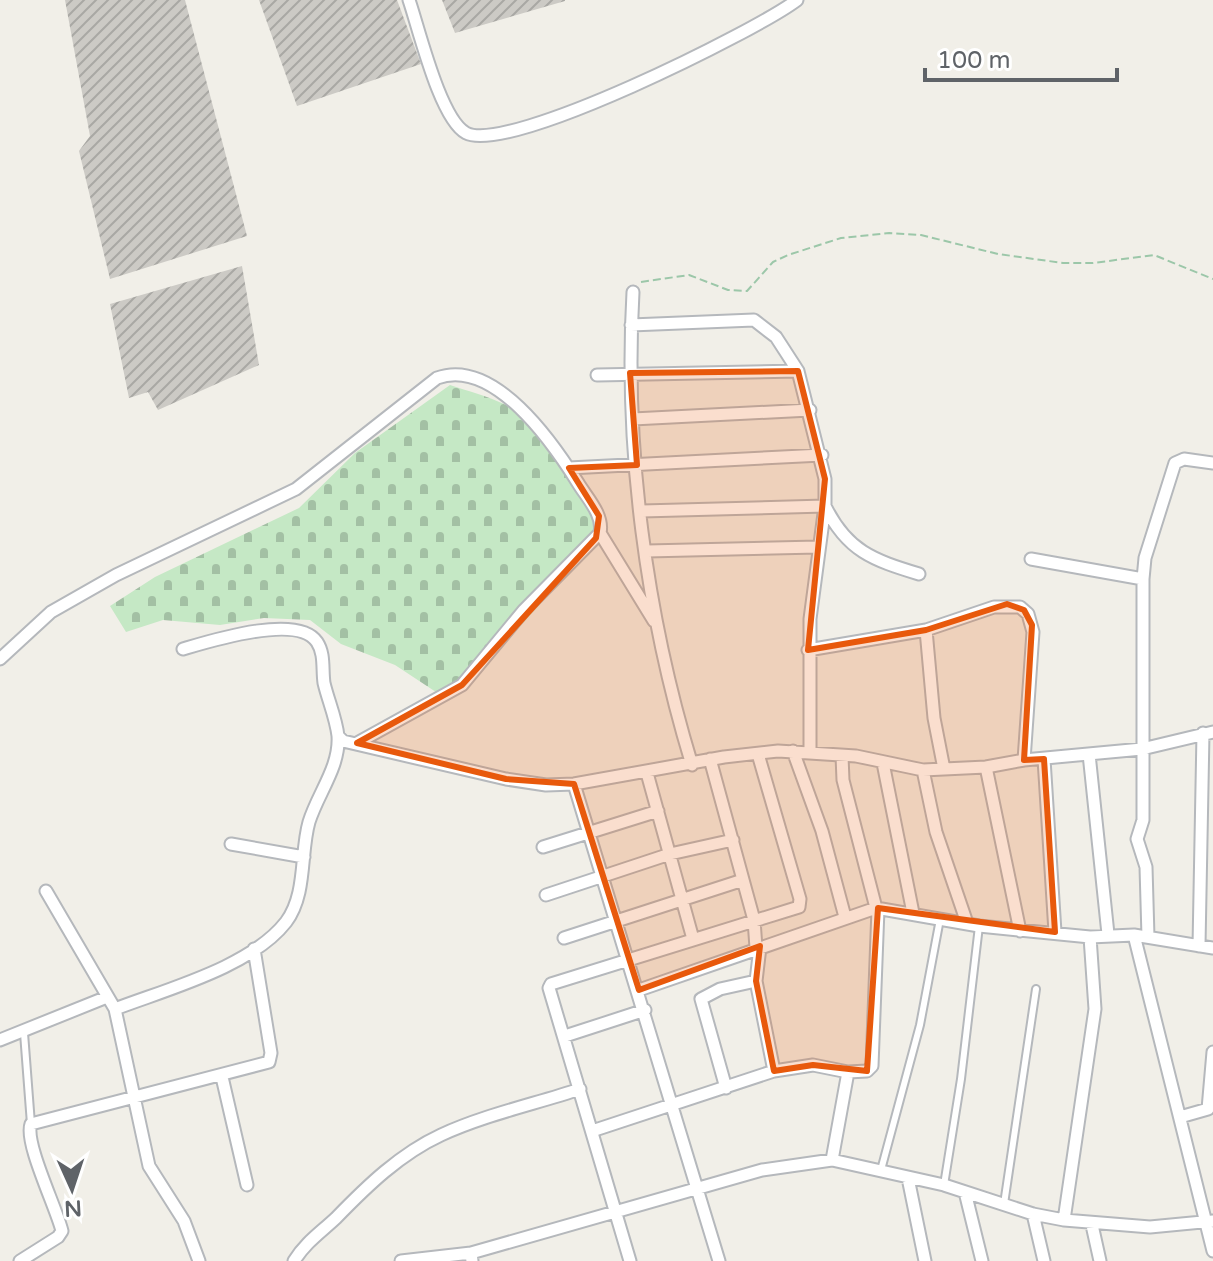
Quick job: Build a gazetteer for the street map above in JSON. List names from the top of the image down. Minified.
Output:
{"scale_bar":"100 m","north":"bottom"}
